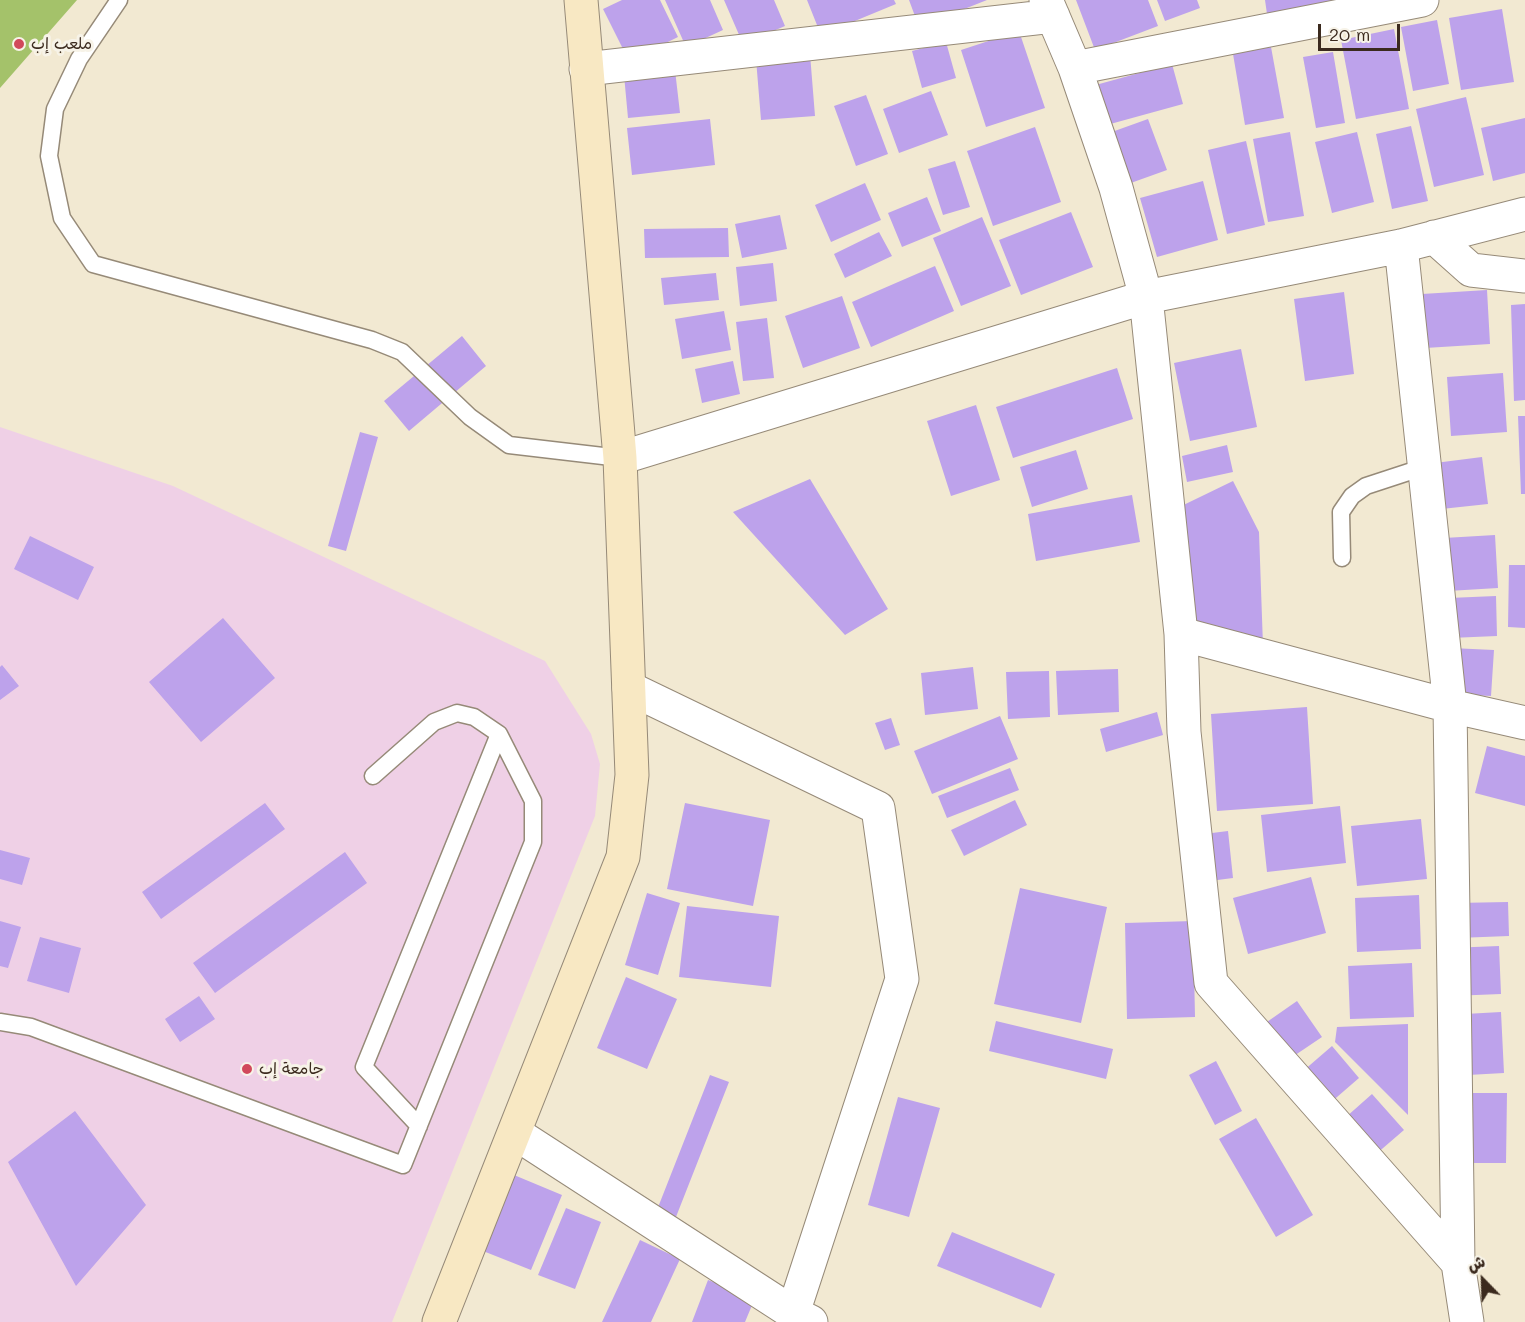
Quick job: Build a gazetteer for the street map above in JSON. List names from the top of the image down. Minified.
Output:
{"places":["ملعب إب","جامعة إب"],"scale_bar":"20 m","north":"top left"}
